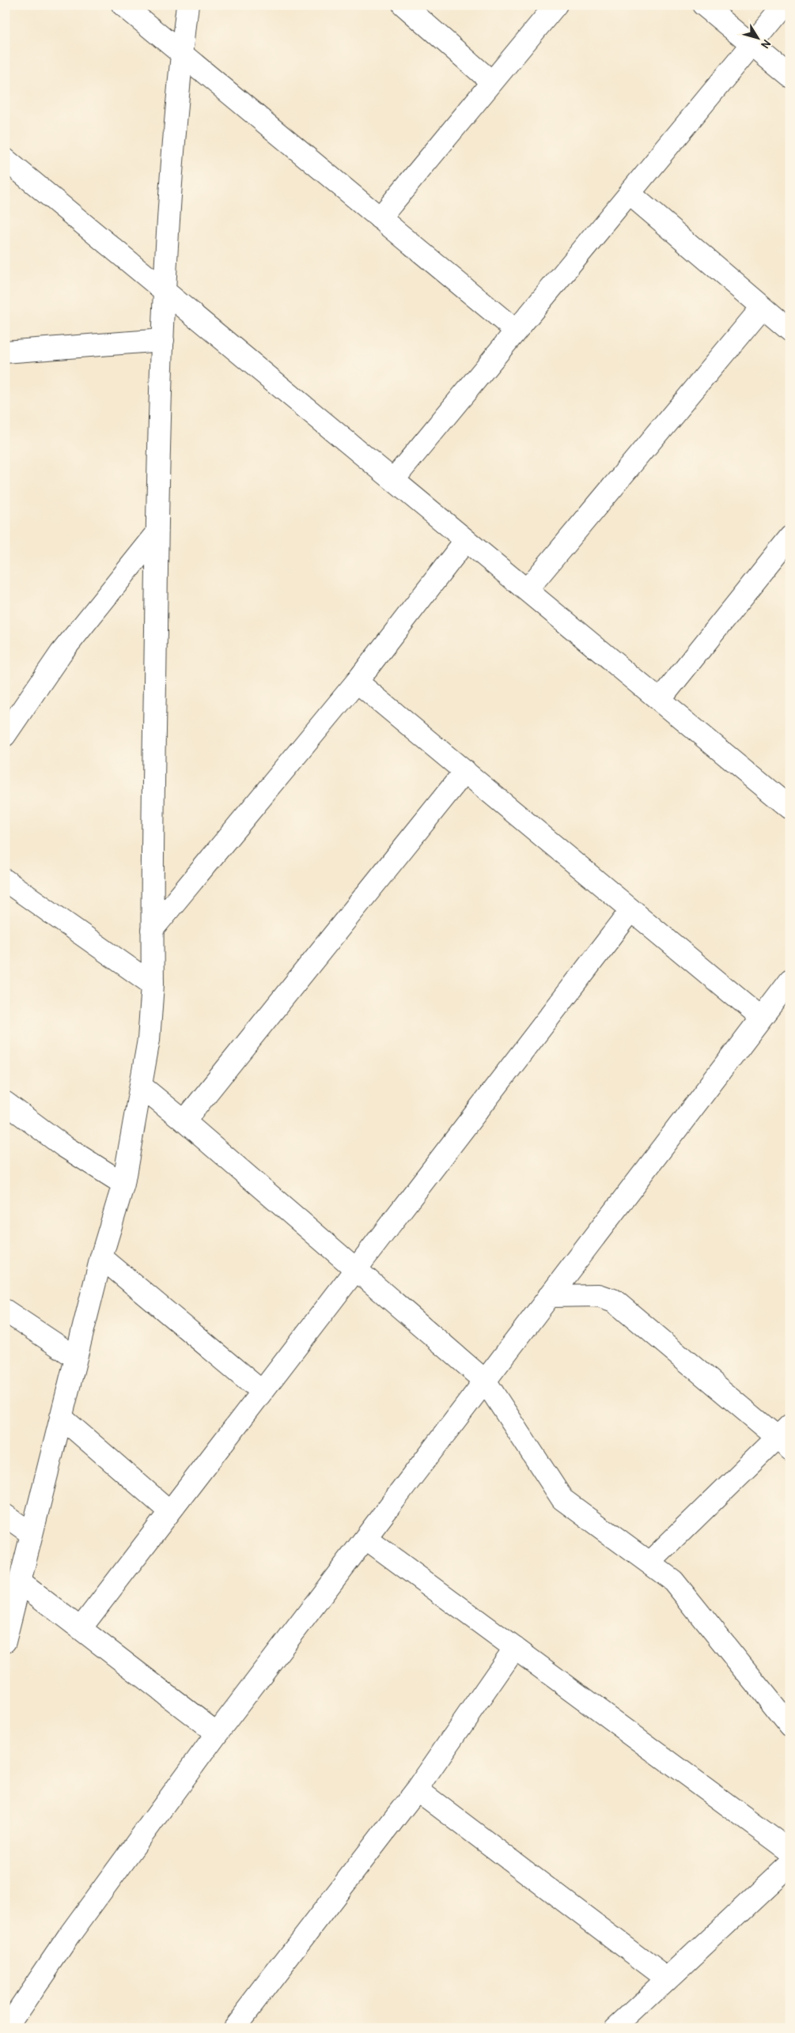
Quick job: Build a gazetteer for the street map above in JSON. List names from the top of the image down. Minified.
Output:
{"north":"bottom right"}
